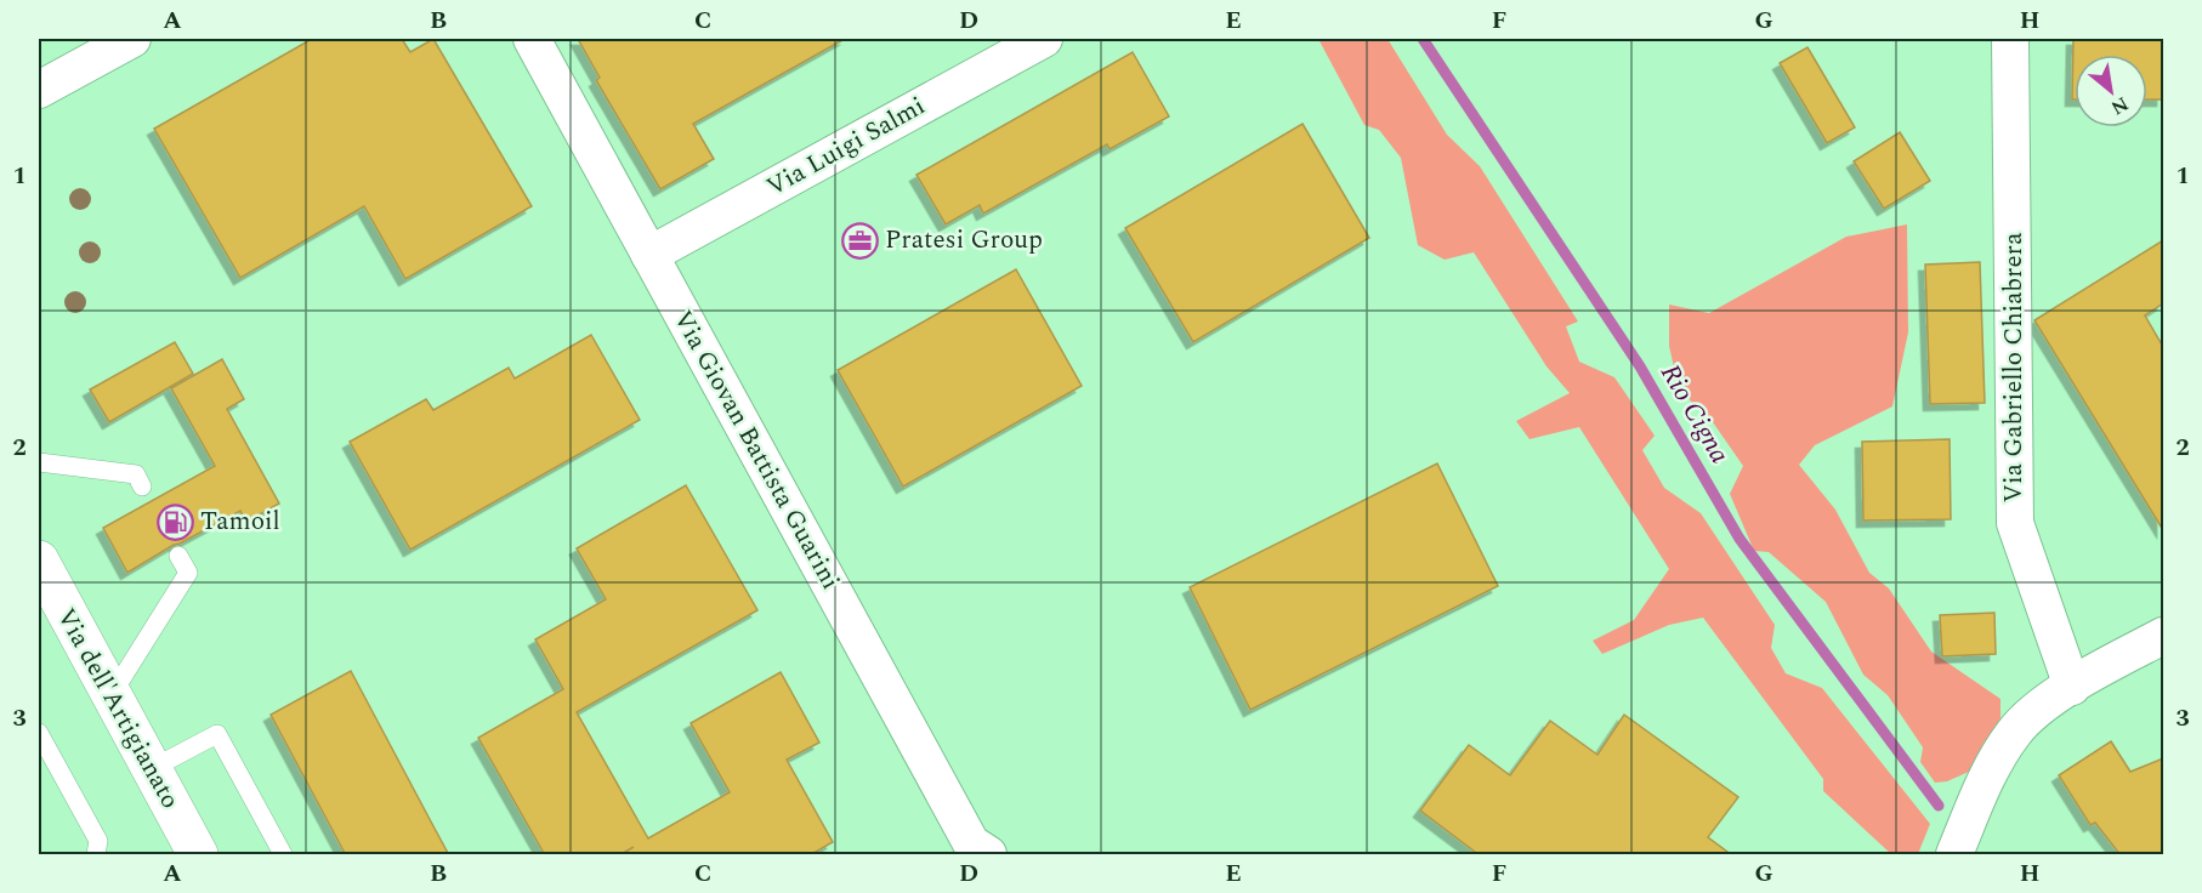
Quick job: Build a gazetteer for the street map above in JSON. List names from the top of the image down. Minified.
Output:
{"streets":{"street":["Via Luigi Salmi","Via Gabriello Chiabrera","Via Giovan Battista Guarini","Via dell'Artigianato"]},"crossings":[["Via Luigi Salmi","Via Giovan Battista Guarini"]],"water":["Rio Cigna"],"places":{"office":["Pratesi Group"],"fuel station":["Tamoil"]},"north":"bottom right","grid":{"columns":["A","B","C","D","E","F","G","H"],"rows":["1","2","3"]}}
